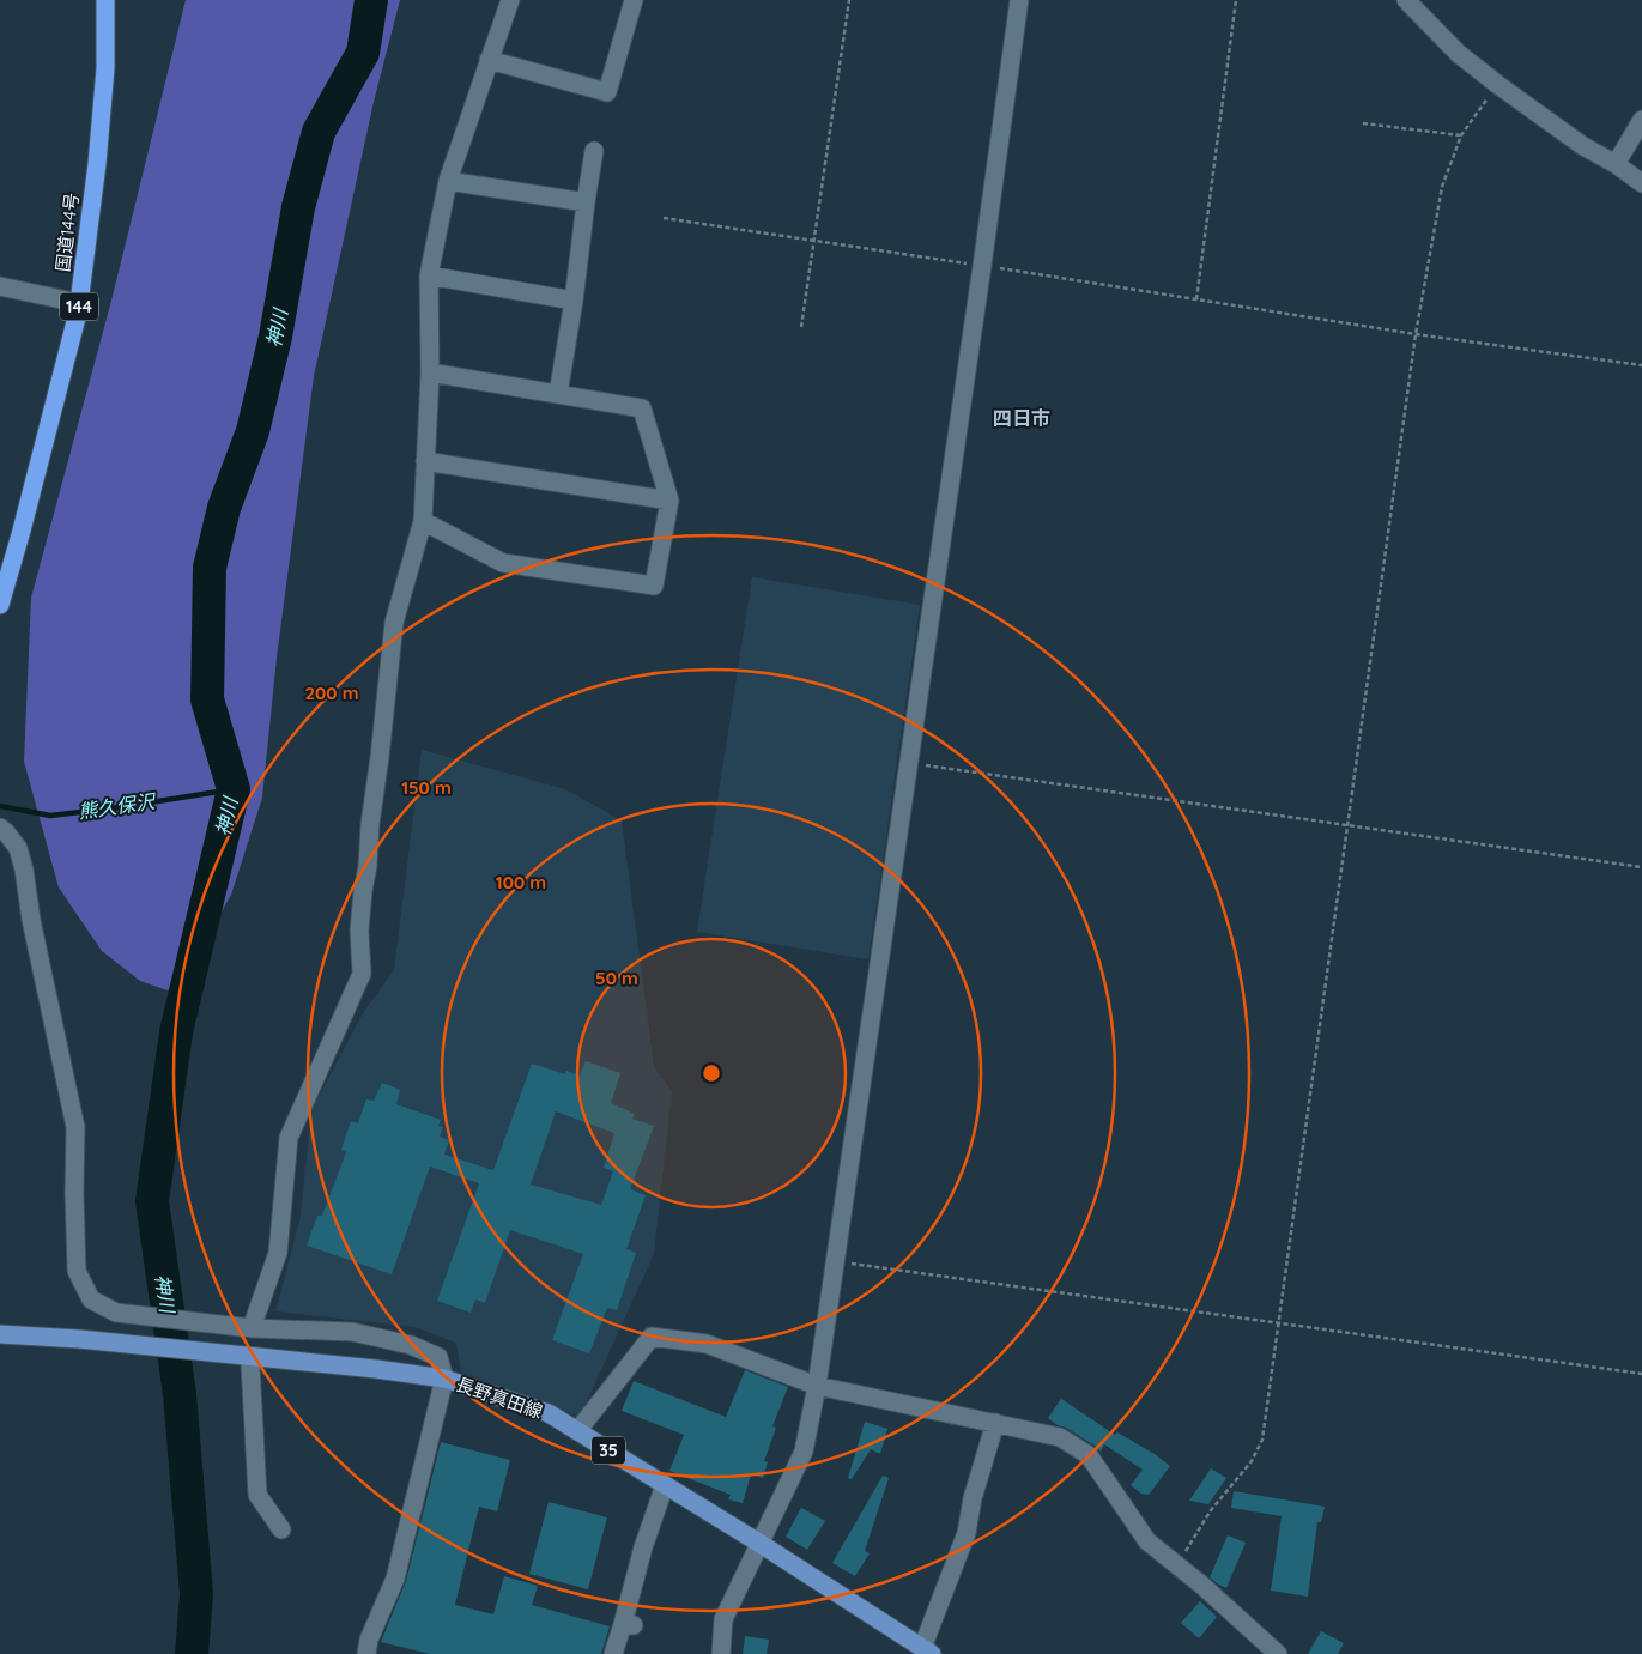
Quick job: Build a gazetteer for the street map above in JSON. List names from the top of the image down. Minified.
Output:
{"streets":{"highway":["国道144号","144"],"main road":["長野真田線","35"]},"districts":["四日市"],"water":["神川","熊久保沢"],"rings":["200 m","150 m","100 m","50 m"]}
